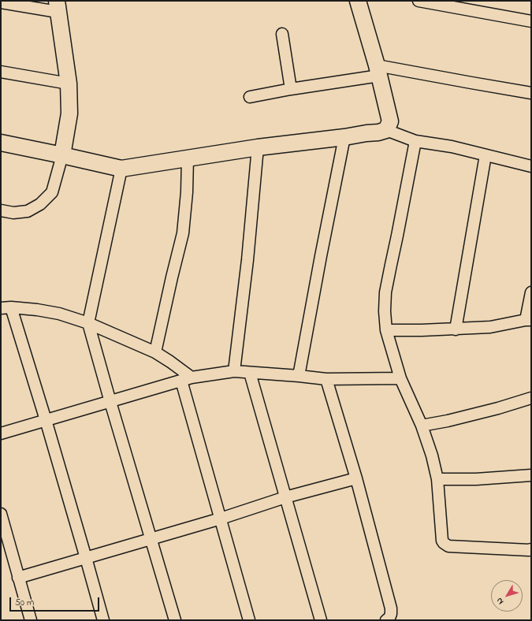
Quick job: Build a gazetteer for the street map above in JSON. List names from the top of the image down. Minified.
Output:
{"scale_bar":"50 m","north":"bottom left"}
